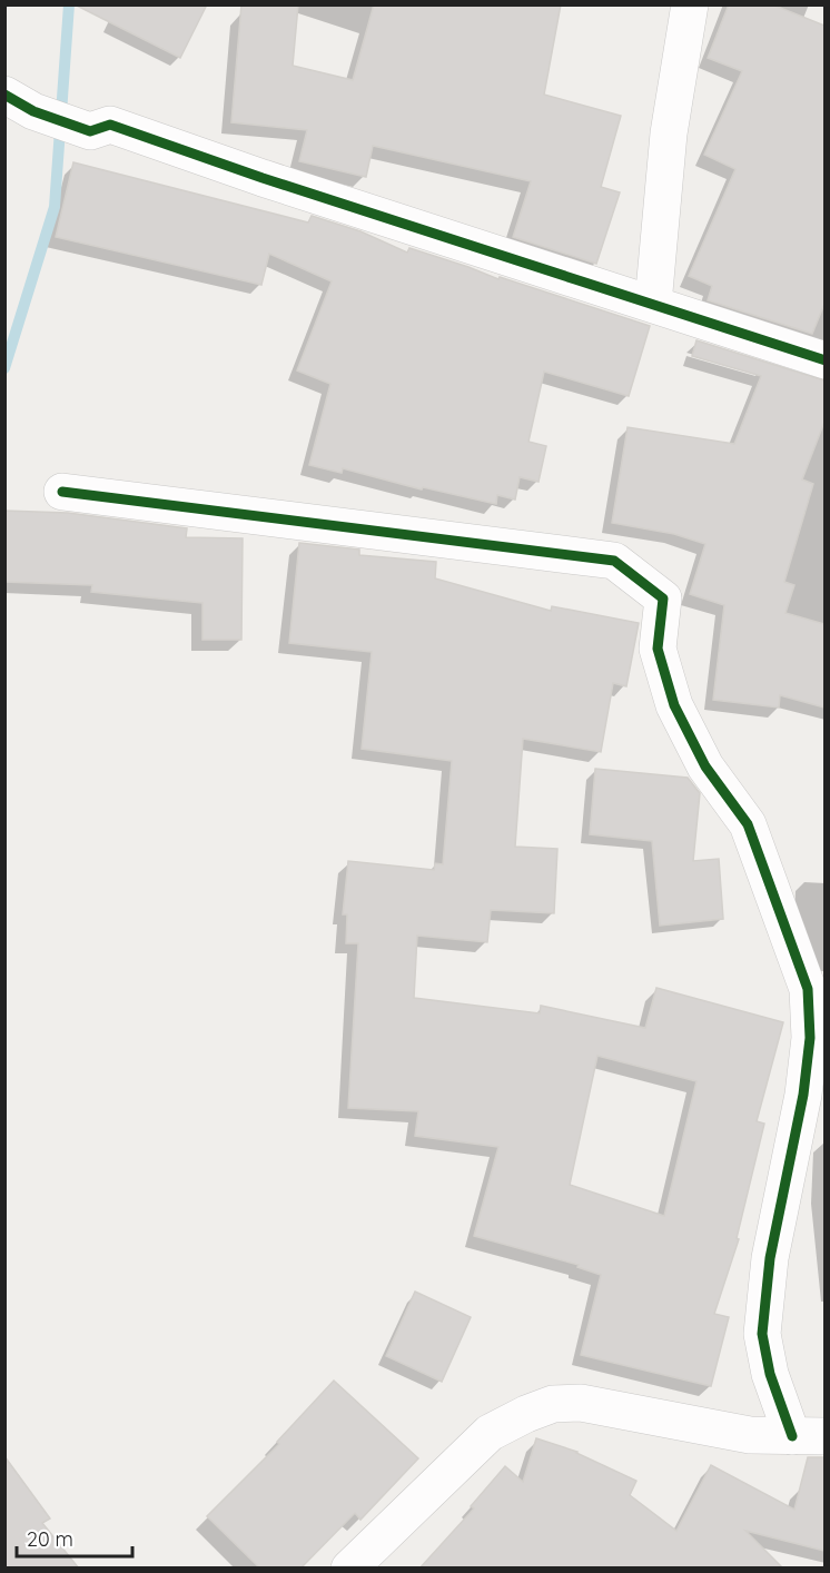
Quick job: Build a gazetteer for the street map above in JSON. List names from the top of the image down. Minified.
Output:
{"scale_bar":"20 m"}
